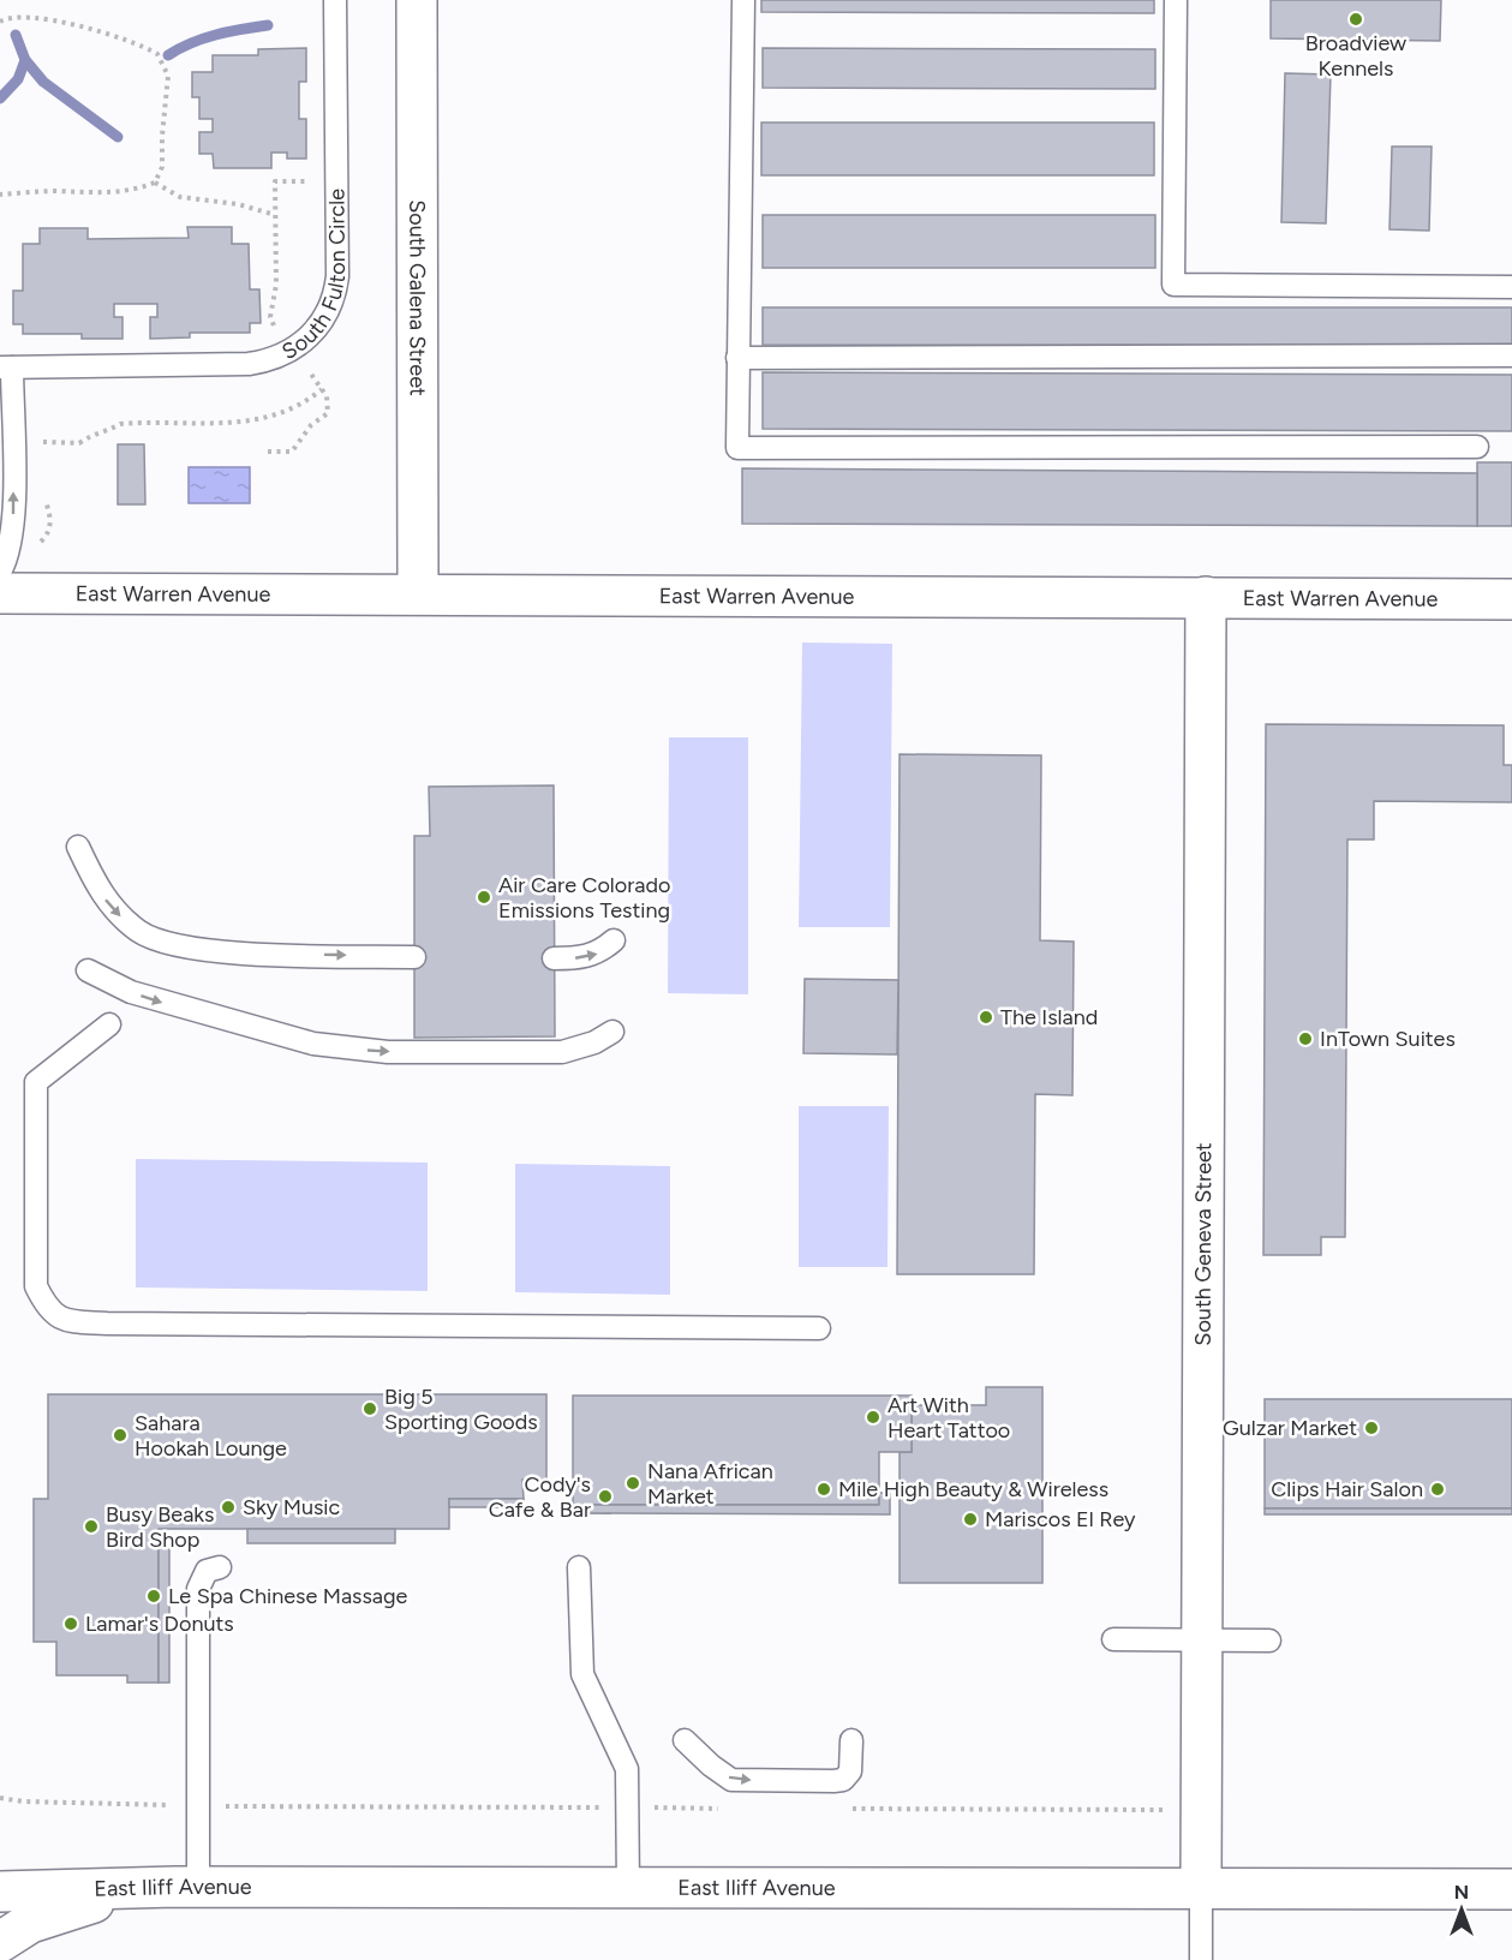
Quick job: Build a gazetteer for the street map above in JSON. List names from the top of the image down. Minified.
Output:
{"streets":{"street":["South Galena Street","East Warren Avenue","South Geneva Street","East Iliff Avenue"],"lane":["South Fulton Circle"]},"crossings":[["South Galena Street","East Warren Avenue"],["East Warren Avenue","South Geneva Street"],["South Geneva Street","East Iliff Avenue"]],"places":["Broadview Kennels","Air Care Colorado Emissions Testing","The Island","InTown Suites","Big 5 Sporting Goods","Art With Heart Tattoo","Gulzar Market","Sahara Hookah Lounge","Nana African Market","Mile High Beauty & Wireless","Clips Hair Salon","Cody's Cafe & Bar","Sky Music","Mariscos El Rey","Busy Beaks Bird Shop","Le Spa Chinese Massage","Lamar's Donuts"],"north":"top"}
